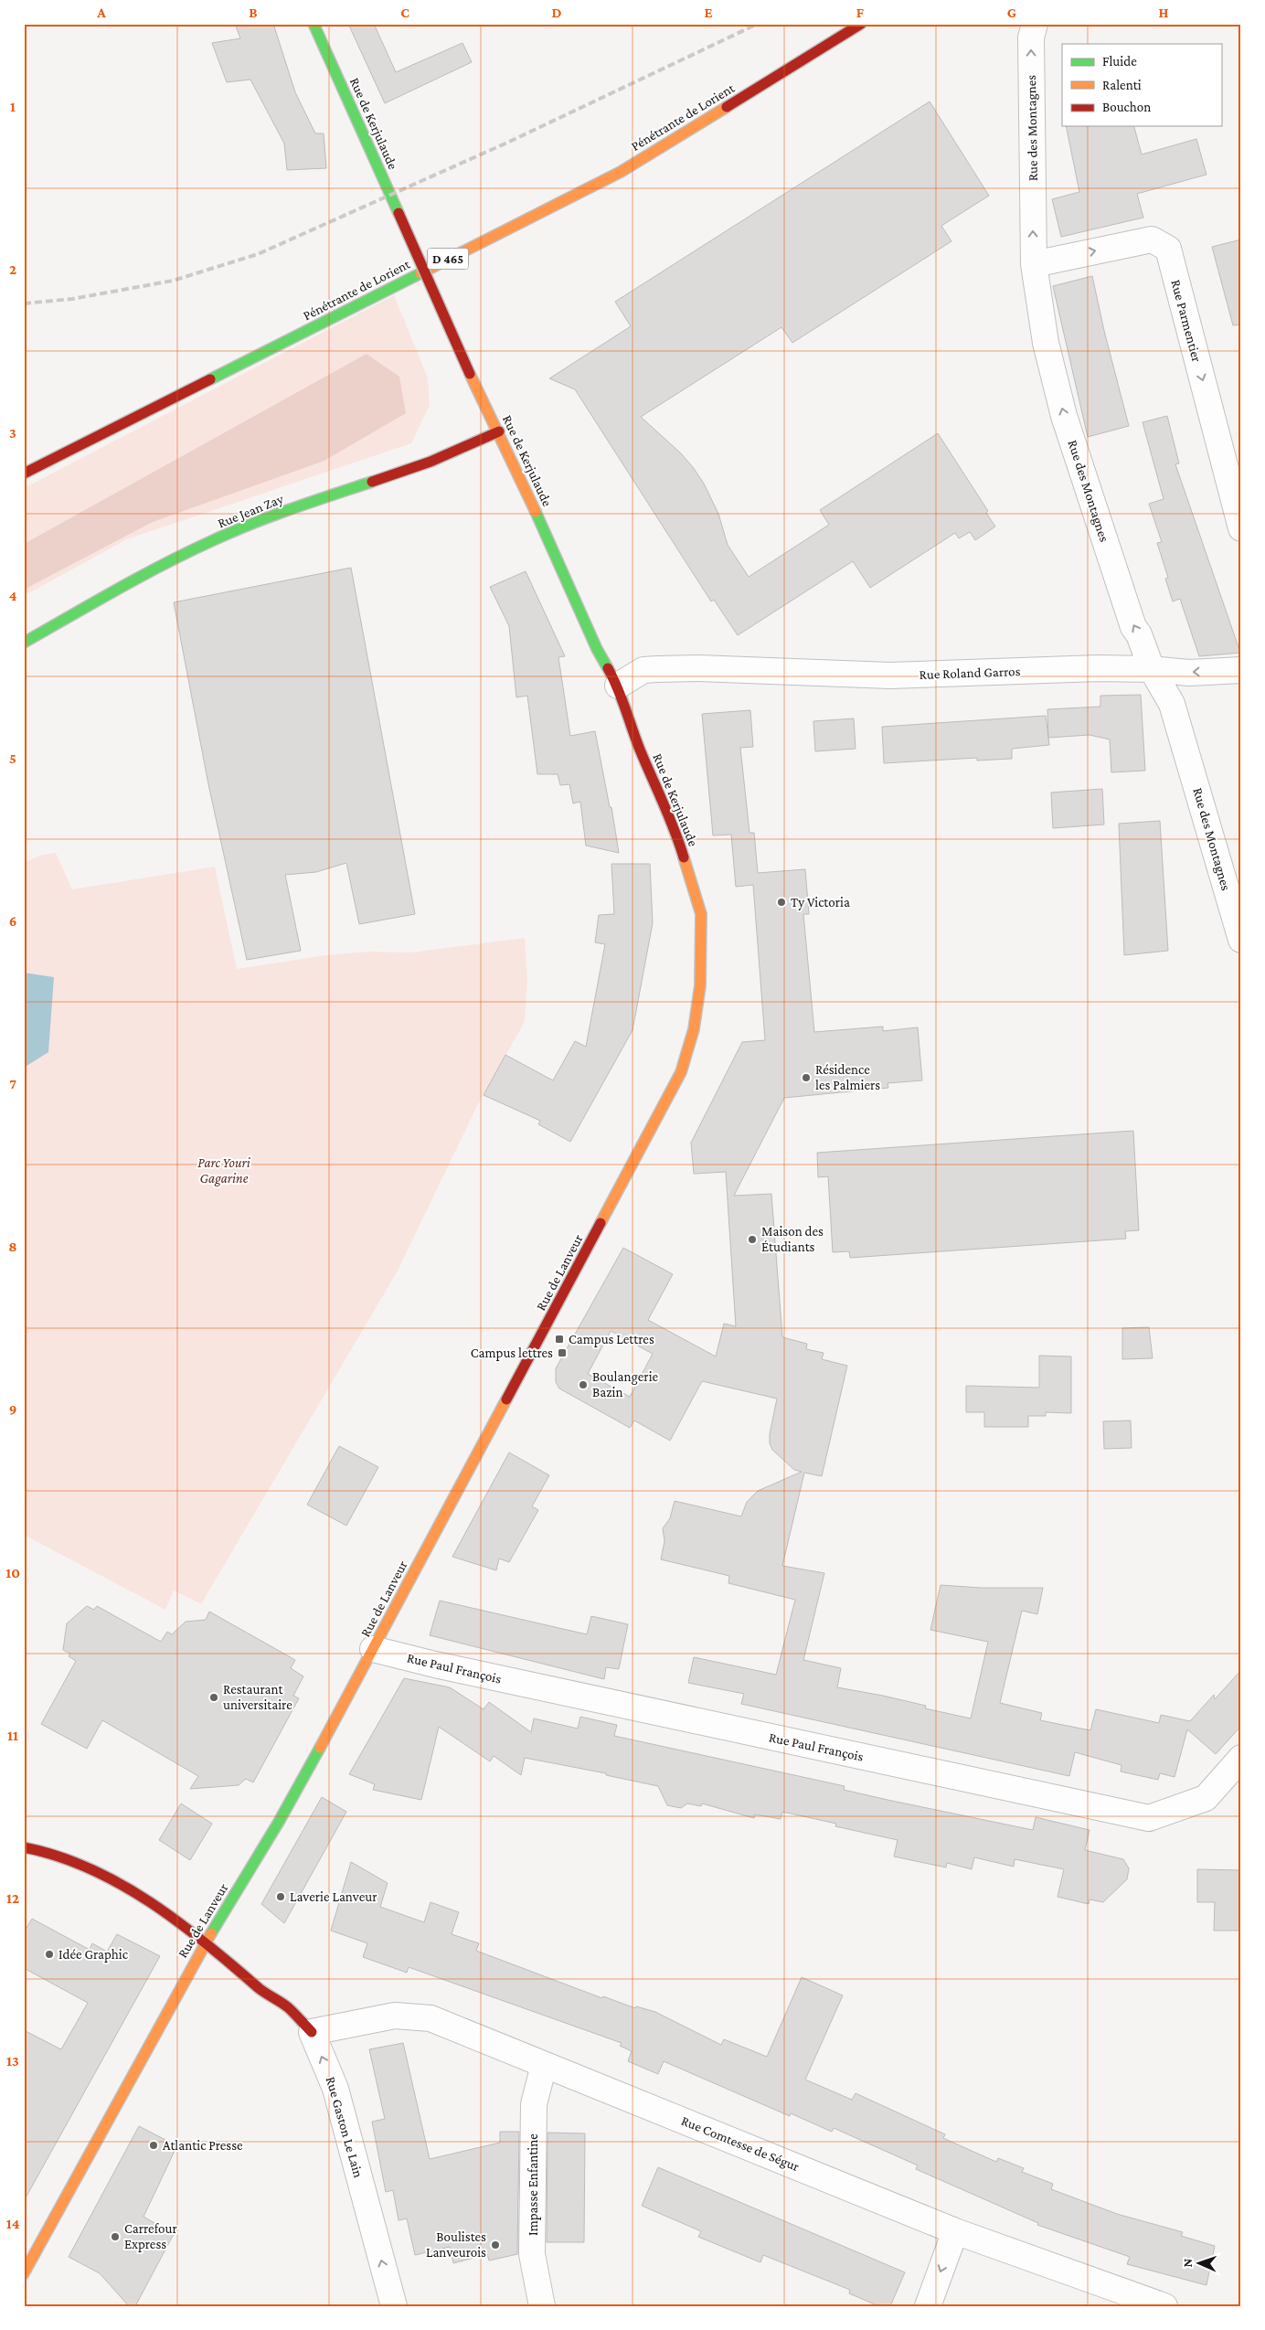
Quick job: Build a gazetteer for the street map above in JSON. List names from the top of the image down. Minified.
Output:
{"streets":{"street":["Pénétrante de Lorient","Rue de Kerjulaude","Rue des Montagnes","D 465","Rue Parmentier","Rue Jean Zay","Rue Roland Garros","Rue de Lanveur","Rue Paul François","Rue Gaston Le Lain","Rue Comtesse de Ségur","Impasse Enfantine"]},"crossings":[["Rue de Kerjulaude","Rue Jean Zay"],["Rue de Kerjulaude","Rue Roland Garros"],["Rue de Kerjulaude","Rue de Lanveur"],["Rue des Montagnes","Rue Parmentier"],["Rue des Montagnes","Rue Roland Garros"],["Rue de Lanveur","Rue Paul François"],["Rue de Lanveur","Rue Gaston Le Lain"],["Rue Gaston Le Lain","Rue Comtesse de Ségur"],["Rue Comtesse de Ségur","Impasse Enfantine"]],"one_way":["Rue des Montagnes","Rue Gaston Le Lain"],"parks":["Parc Youri Gagarine"],"places":{"other":["Ty Victoria","Résidence les Palmiers","Maison des Étudiants","Boulangerie Bazin","Restaurant universitaire","Laverie Lanveur","Idée Graphic","Atlantic Presse","Carrefour Express","Boulistes Lanveurois"],"transit":["Campus Lettres","Campus lettres"]},"legend":["Fluide","Ralenti","Bouchon"],"north":"left","grid":{"columns":["A","B","C","D","E","F","G","H"],"rows":["1","2","3","4","5","6","7","8","9","10","11","12","13","14"]}}
